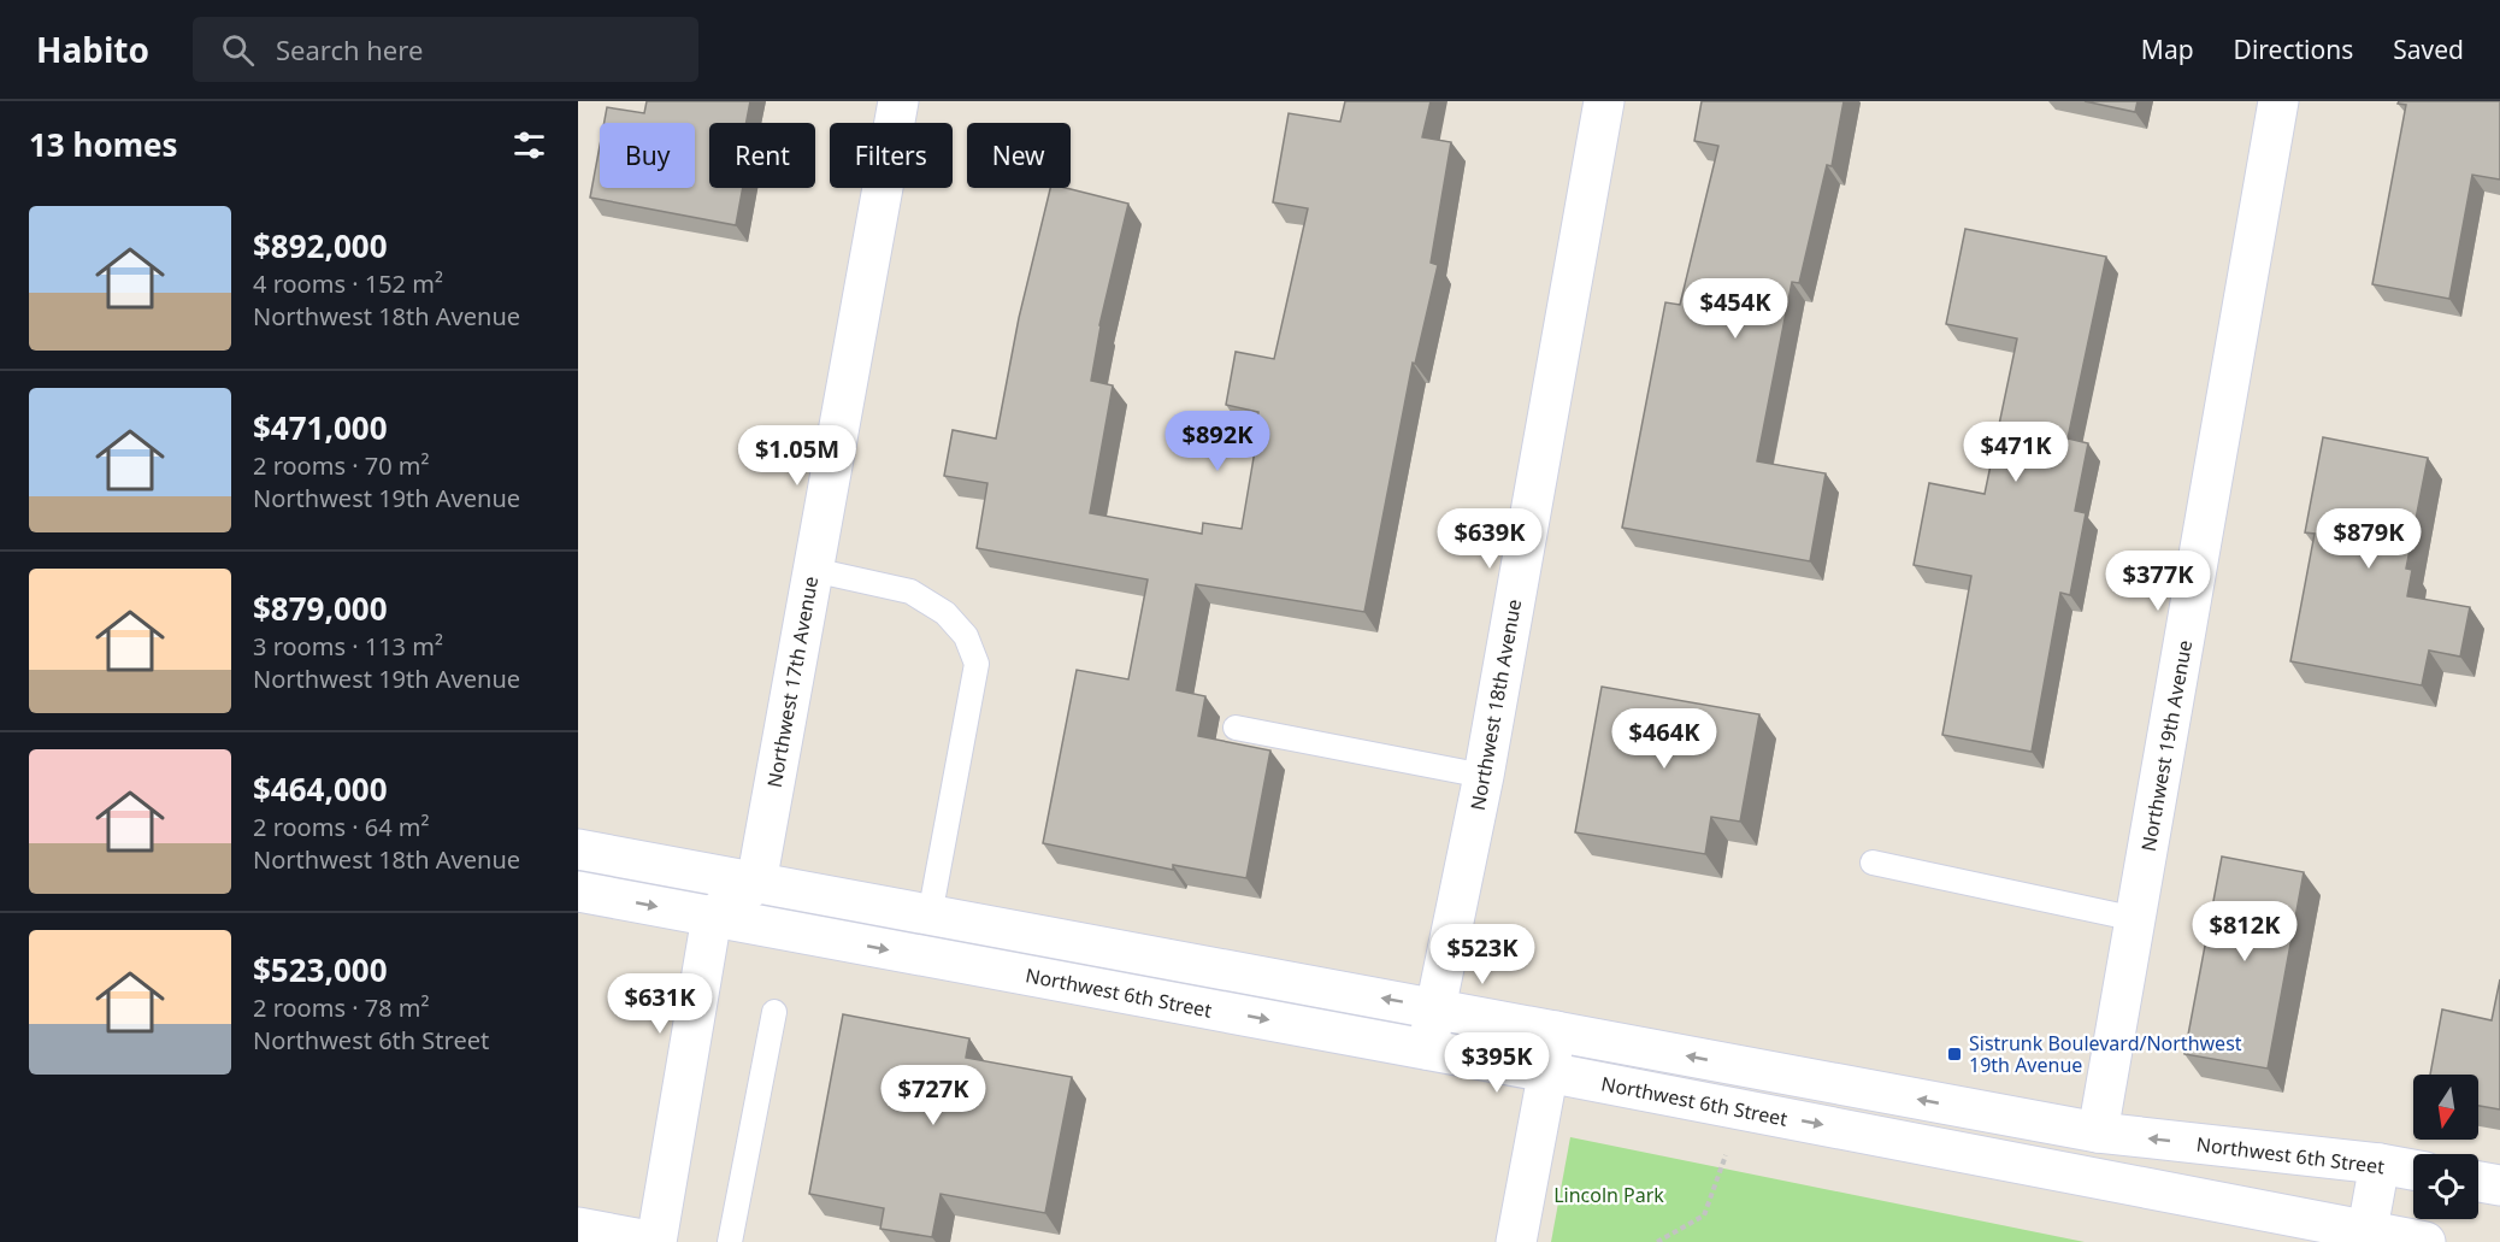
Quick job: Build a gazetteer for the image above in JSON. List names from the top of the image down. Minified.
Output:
{"streets":{"street":["Northwest 17th Avenue","Northwest 18th Avenue","Northwest 19th Avenue","Northwest 6th Street"]},"crossings":[["Northwest 17th Avenue","Northwest 6th Street"],["Northwest 18th Avenue","Northwest 6th Street"],["Northwest 19th Avenue","Northwest 6th Street"]],"parks":["Lincoln Park"],"places":{"transit":["Sistrunk Boulevard/Northwest 19th Avenue"]},"north":"bottom","page":{"header":"Habito","search":"Search here","nav":["Map","Directions","Saved"],"heading":"13 homes","chip":["Buy","Rent","Filters","New"],"list":[{"name":"$892,000","note":"4 rooms · 152 m² · Northwest 18th Avenue"},{"name":"$471,000","note":"2 rooms · 70 m² · Northwest 19th Avenue"},{"name":"$879,000","note":"3 rooms · 113 m² · Northwest 19th Avenue"},{"name":"$464,000","note":"2 rooms · 64 m² · Northwest 18th Avenue"},{"name":"$523,000","note":"2 rooms · 78 m² · Northwest 6th Street"}],"price":["$454K","$892K","$471K","$1.05M","$639K","$879K","$377K","$464K","$812K","$523K","$631K","$395K","$727K"]}}
